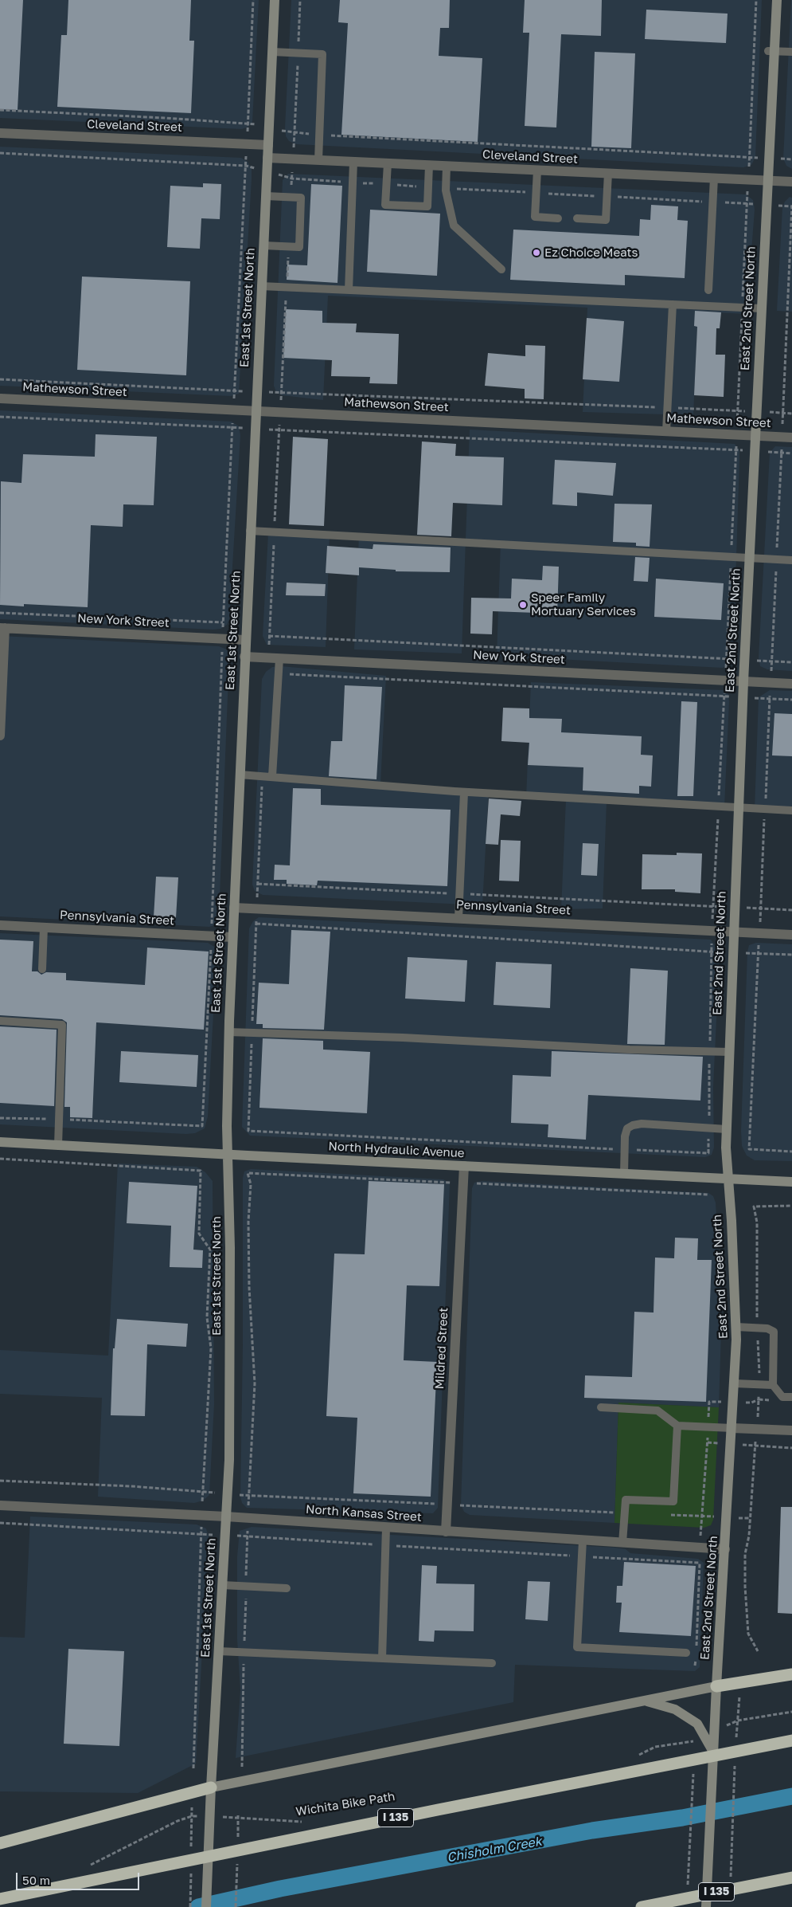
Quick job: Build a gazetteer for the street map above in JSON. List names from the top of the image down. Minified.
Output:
{"streets":{"highway":["I 135"],"street":["Cleveland Street","East 1st Street North","East 2nd Street North","Mathewson Street","New York Street","Pennsylvania Street","North Hydraulic Avenue","Mildred Street","North Kansas Street"],"path":["Wichita Bike Path"]},"crossings":[["Cleveland Street","East 1st Street North"],["Cleveland Street","East 2nd Street North"],["East 1st Street North","Mathewson Street"],["East 1st Street North","New York Street"],["East 1st Street North","Pennsylvania Street"],["East 1st Street North","North Hydraulic Avenue"],["East 1st Street North","North Kansas Street"],["East 1st Street North","Wichita Bike Path"],["East 2nd Street North","Mathewson Street"],["East 2nd Street North","New York Street"],["East 2nd Street North","Pennsylvania Street"],["East 2nd Street North","North Hydraulic Avenue"],["East 2nd Street North","North Kansas Street"],["North Hydraulic Avenue","Mildred Street"],["Mildred Street","North Kansas Street"]],"water":["Chisholm Creek"],"places":["Ez Choice Meats","Speer Family Mortuary Services"],"scale_bar":"50 m"}
